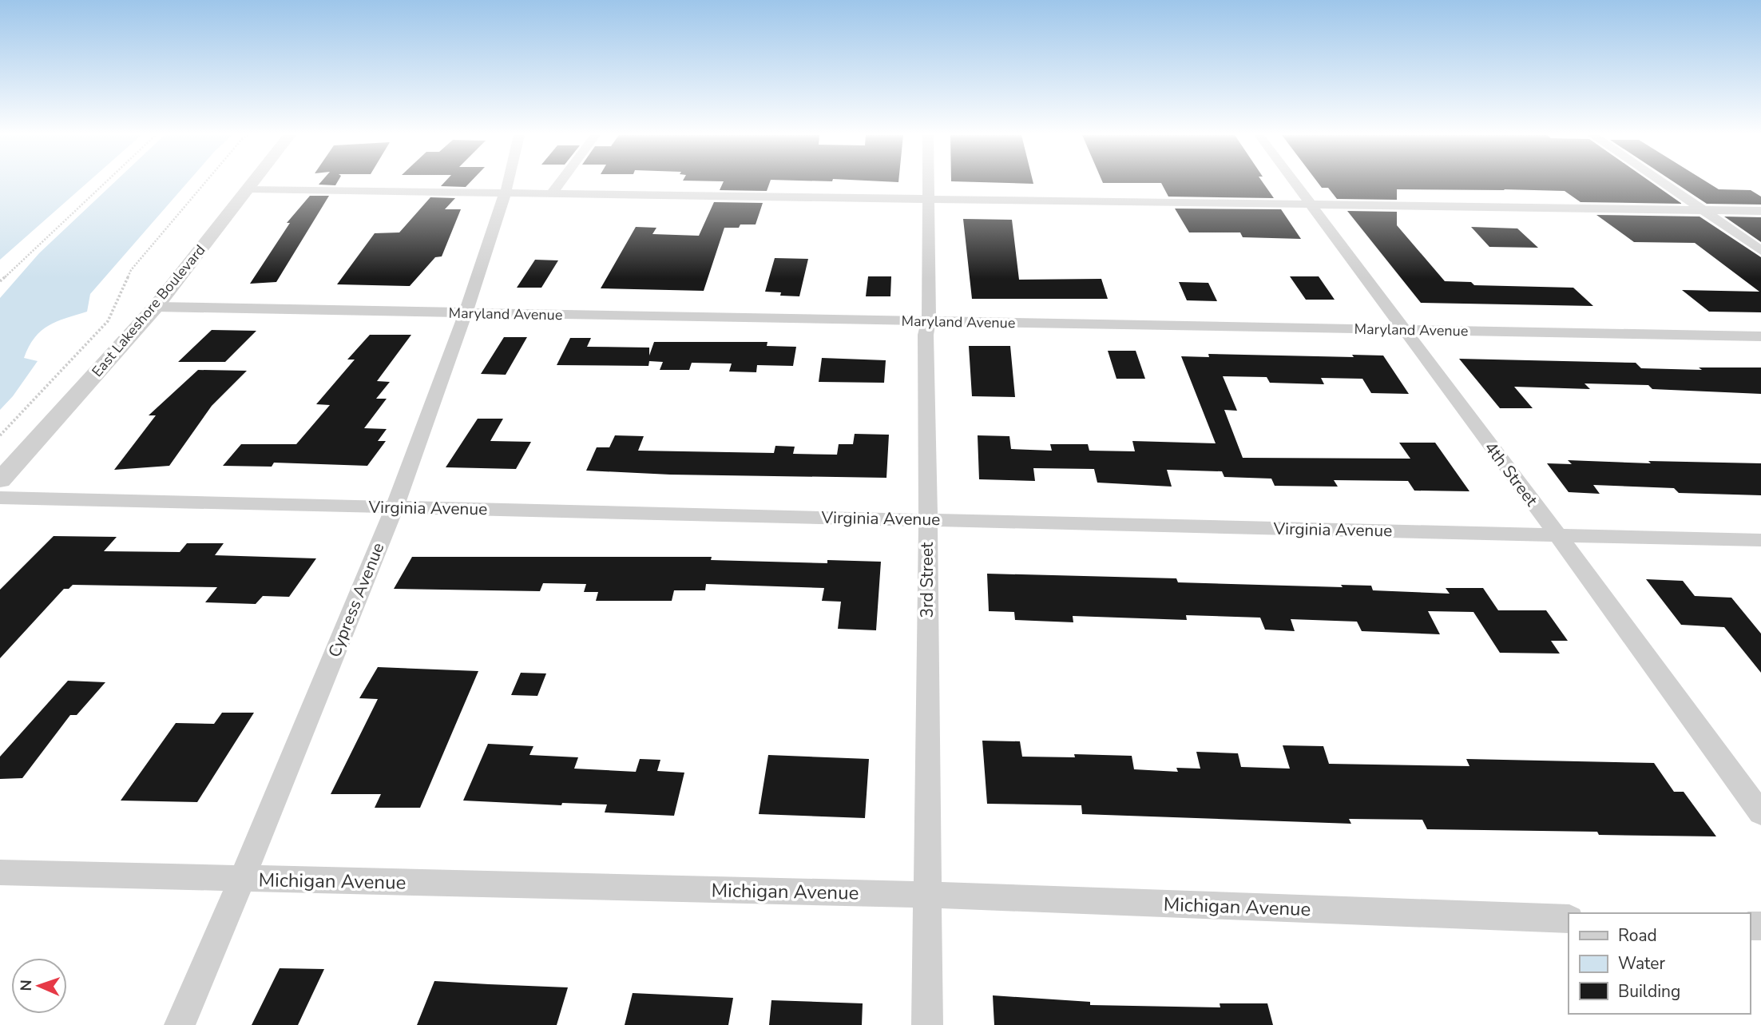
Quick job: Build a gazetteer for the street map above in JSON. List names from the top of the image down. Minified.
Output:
{"streets":{"street":["East Lakeshore Boulevard","Maryland Avenue","4th Street","Virginia Avenue","3rd Street","Cypress Avenue","Michigan Avenue"]},"crossings":[["East Lakeshore Boulevard","Maryland Avenue"],["Maryland Avenue","4th Street"],["Maryland Avenue","3rd Street"],["Maryland Avenue","Cypress Avenue"],["4th Street","Virginia Avenue"],["Virginia Avenue","3rd Street"],["Virginia Avenue","Cypress Avenue"],["3rd Street","Michigan Avenue"],["Cypress Avenue","Michigan Avenue"]],"legend":["Road","Water","Building"],"north":"left"}
